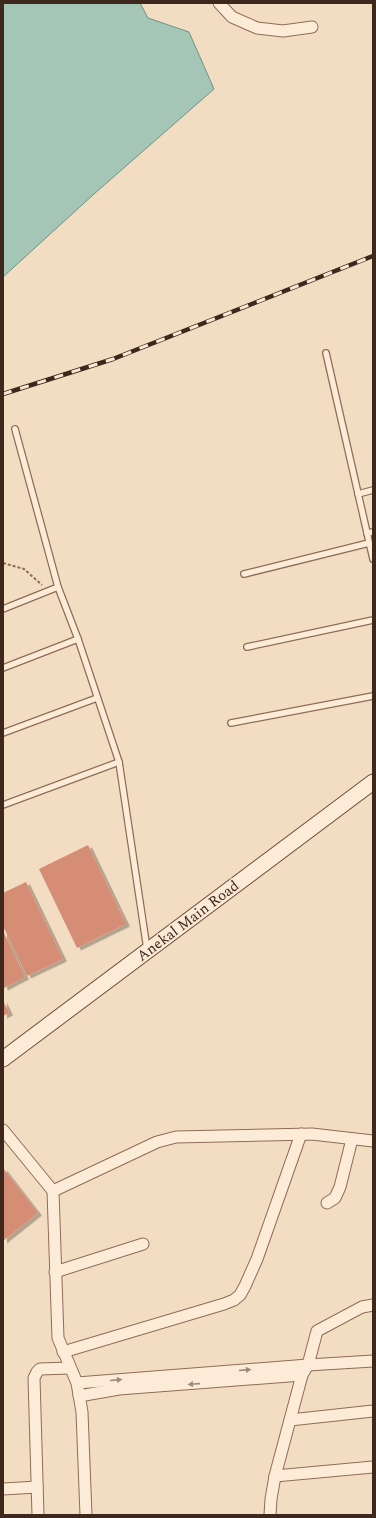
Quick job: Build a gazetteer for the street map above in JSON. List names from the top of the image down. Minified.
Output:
{"streets":{"main road":["Anekal Main Road"]}}
